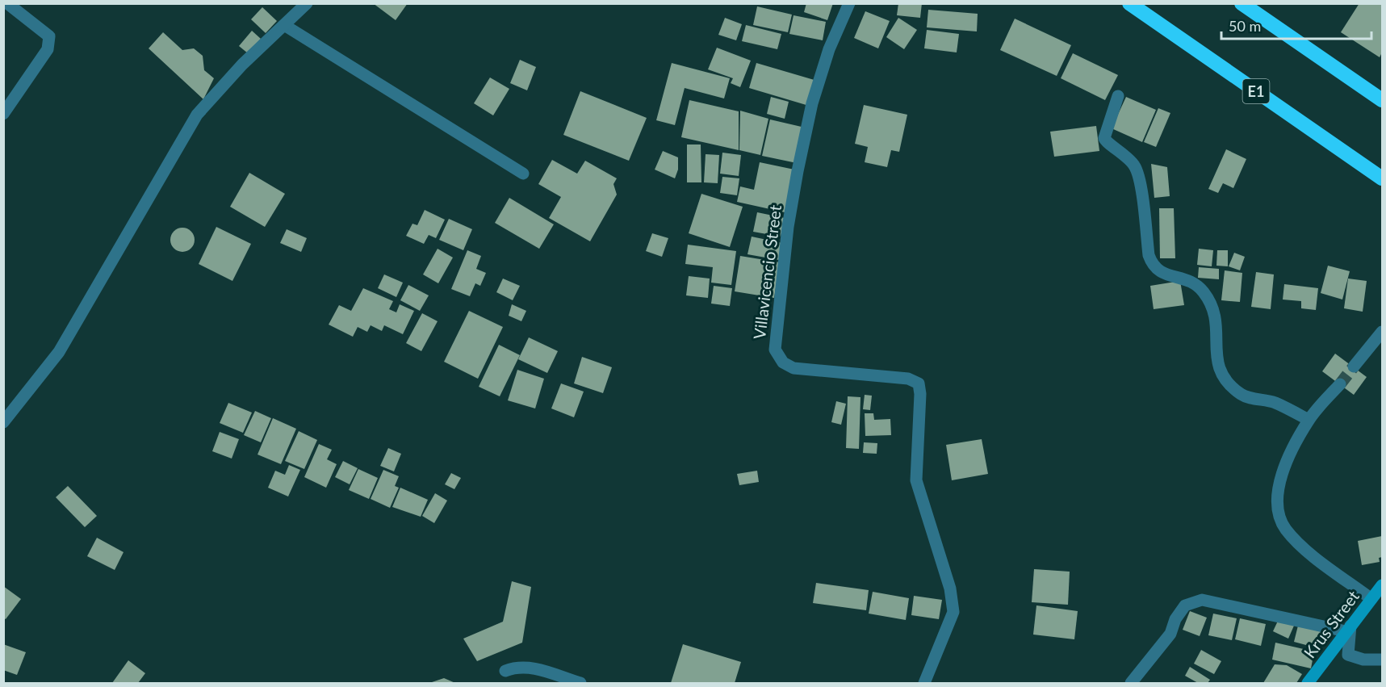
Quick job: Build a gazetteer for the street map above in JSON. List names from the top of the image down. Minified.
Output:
{"streets":{"highway":["E1"],"main road":["Krus Street"],"street":["Villavicencio Street"]},"scale_bar":"50 m"}
